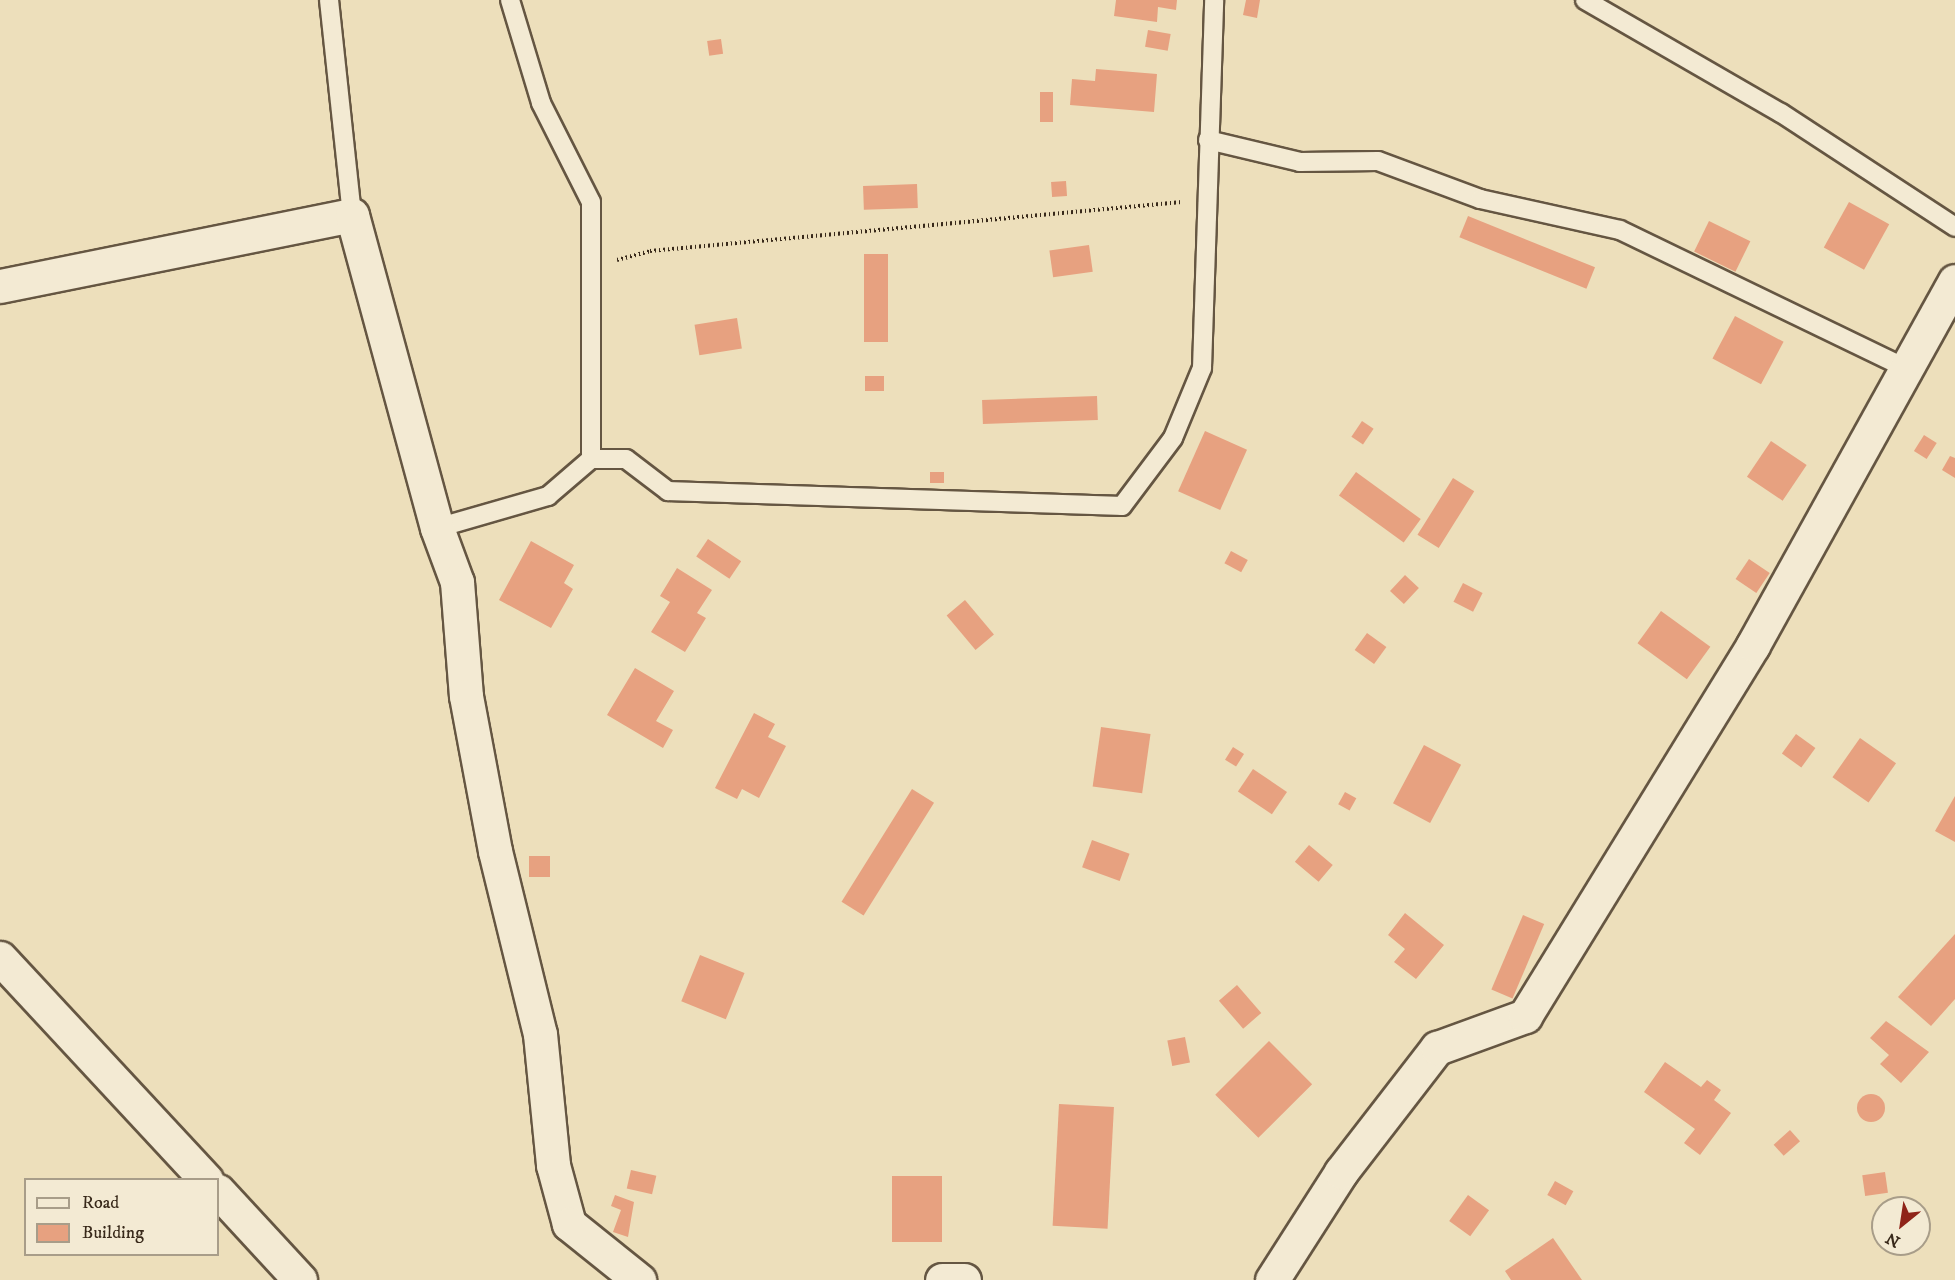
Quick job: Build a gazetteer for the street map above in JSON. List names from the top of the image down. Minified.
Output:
{"legend":["Road","Building"],"north":"bottom left"}
